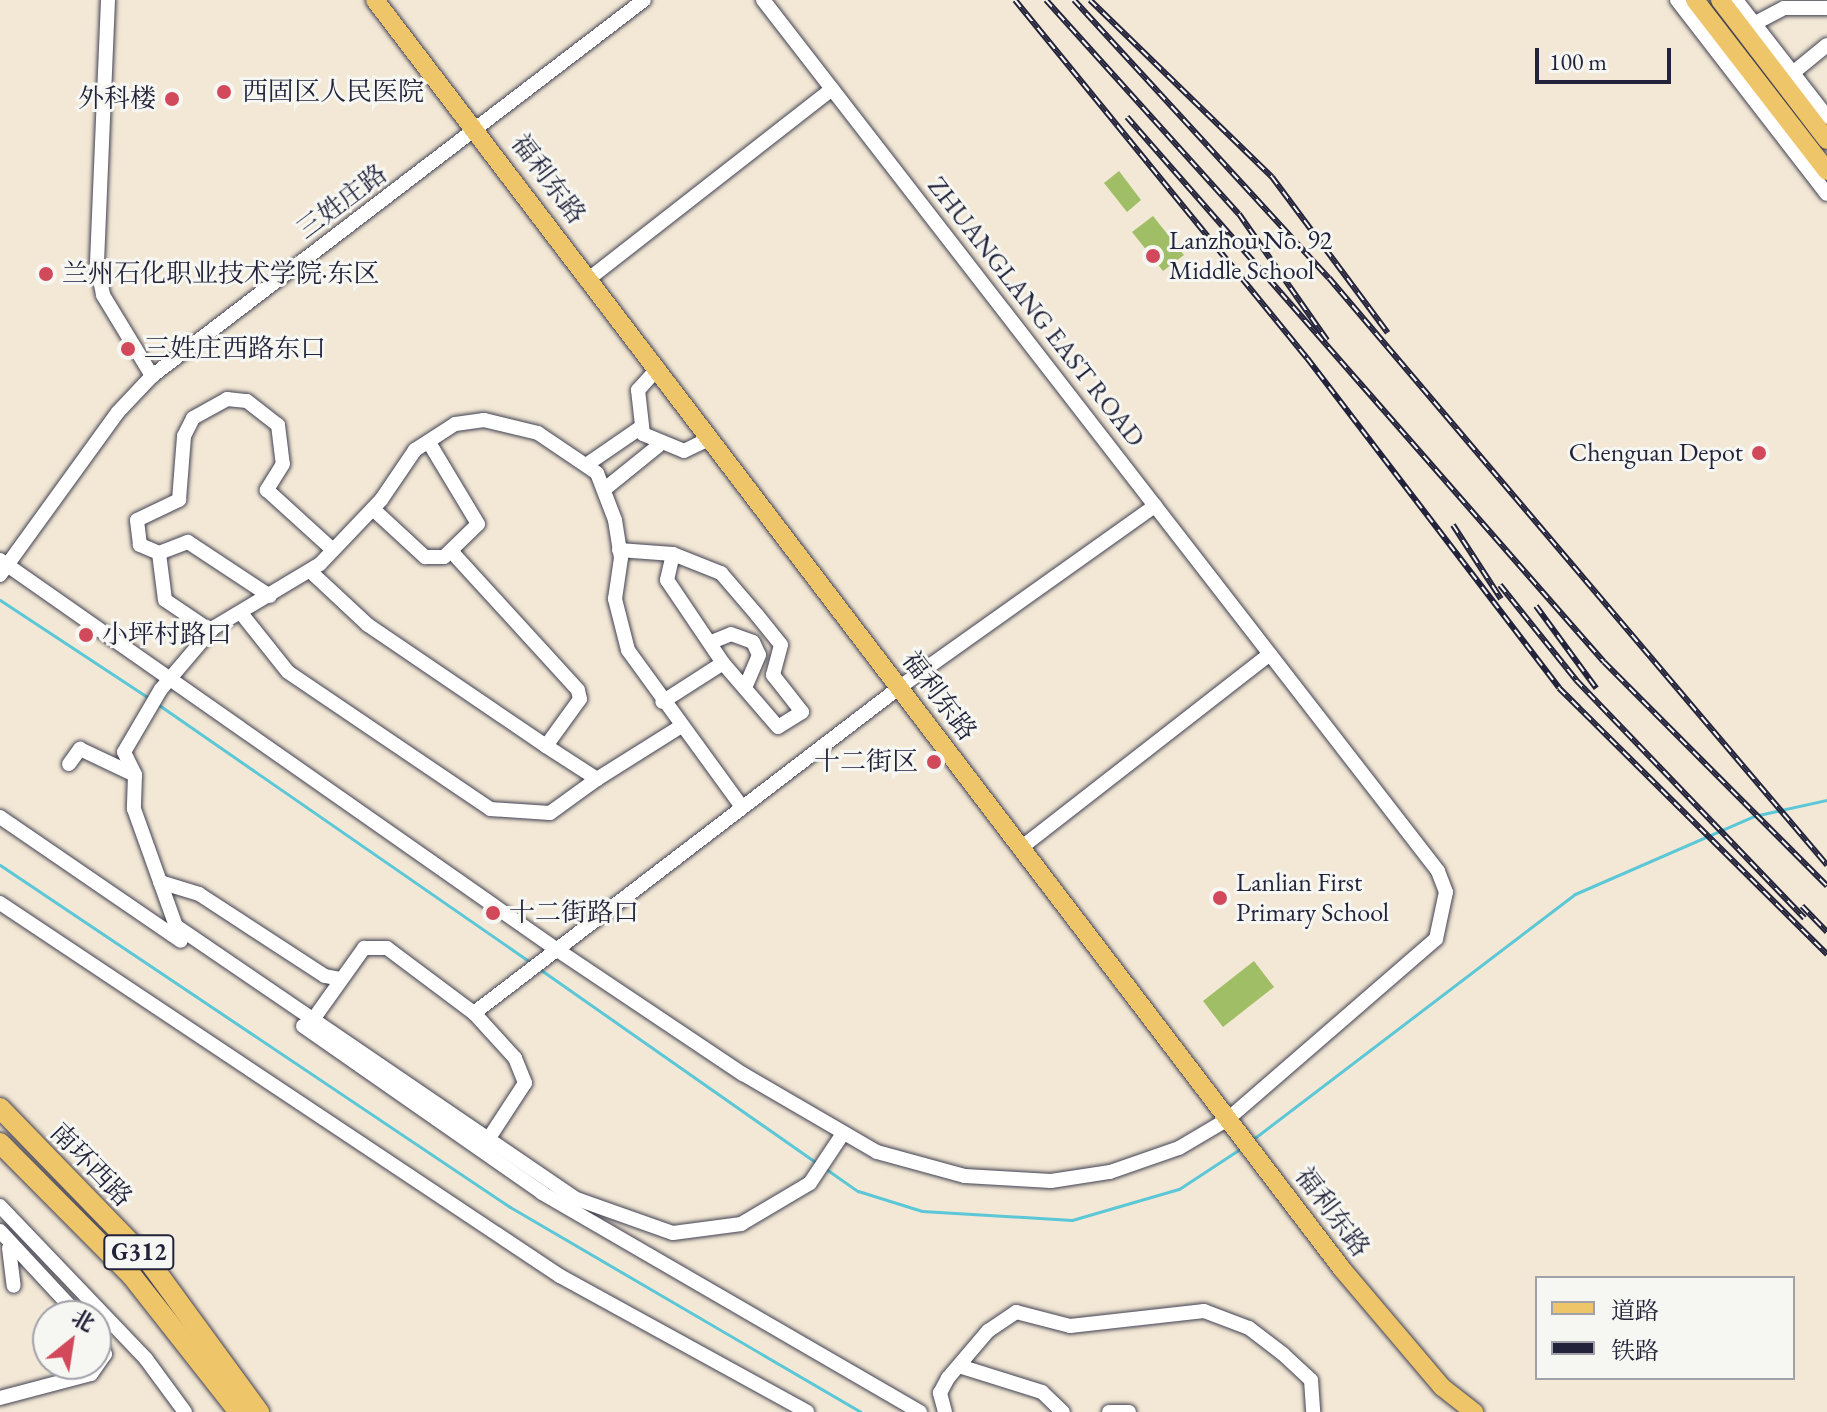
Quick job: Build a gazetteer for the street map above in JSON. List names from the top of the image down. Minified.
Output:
{"streets":{"highway":["南环西路","G312"],"main road":["福利东路"],"street":["三姓庄路","ZHUANGLANG EAST ROAD"]},"crossings":[["福利东路","三姓庄路"],["福利东路","ZHUANGLANG EAST ROAD"],["三姓庄路","ZHUANGLANG EAST ROAD"]],"places":["西固区人民医院","外科楼","Lanzhou No. 92 Middle School","兰州石化职业技术学院·东区","三姓庄西路东口","Chenguan Depot","小坪村路口","十二街区","Lanlian First Primary School","十二街路口"],"legend":["道路","铁路"],"scale_bar":"100 m","north":"top right"}
